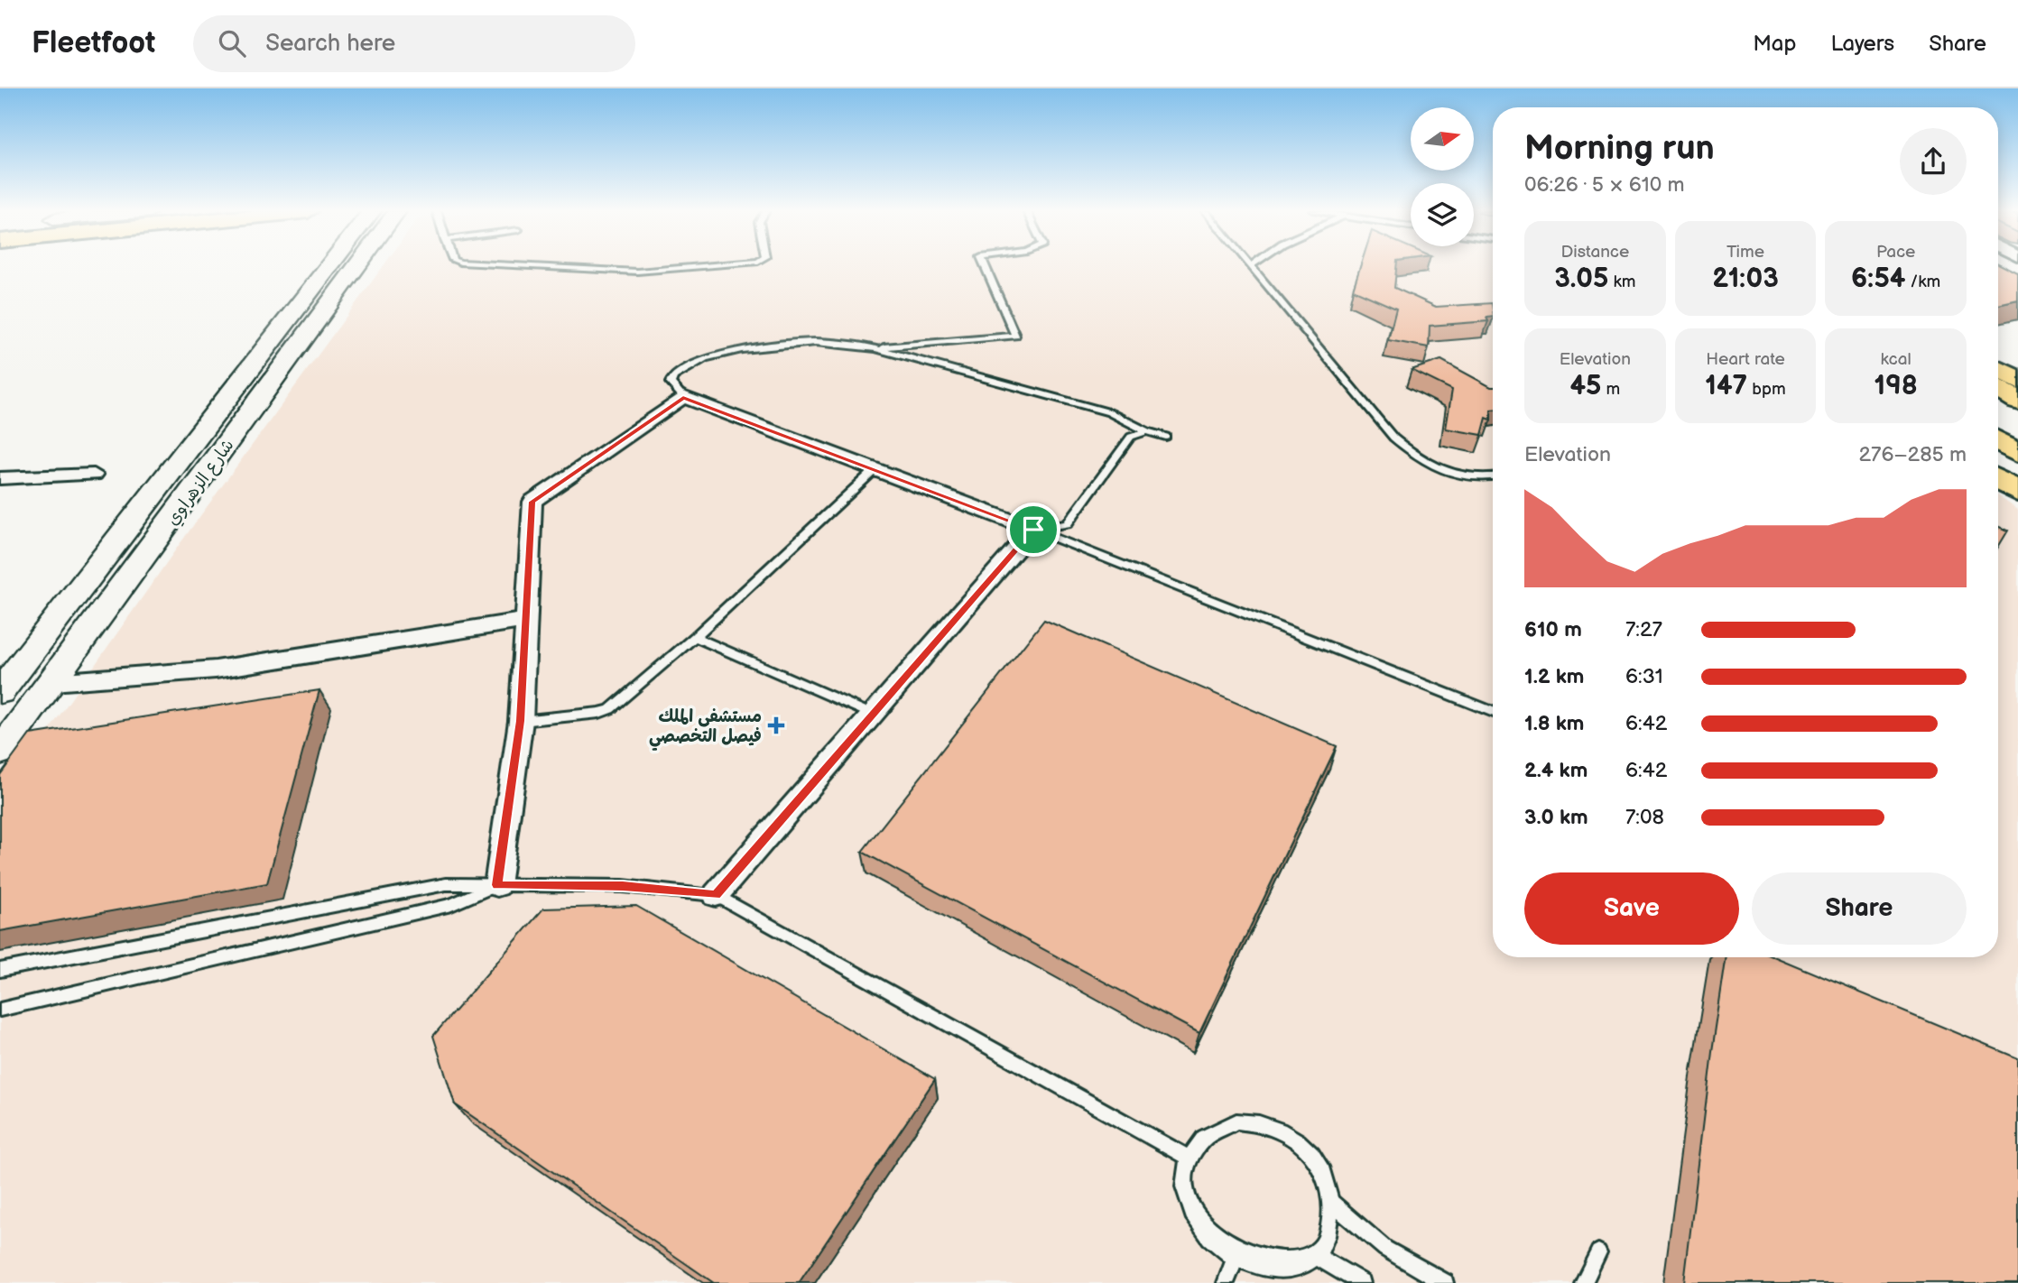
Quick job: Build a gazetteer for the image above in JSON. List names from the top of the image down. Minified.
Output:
{"streets":{"street":["شارع الزهراوي"]},"places":{"health":["مستشفى الملك فيصل التخصصي"]},"north":"right","page":{"header":"Fleetfoot","search":"Search here","nav":["Map","Layers","Share"],"heading":["Morning run","06:26 · 5 × 610 m"],"stats":[["Distance","3.05 km"],["Time","21:03"],["Pace","6:54 /km"],["Elevation","45 m"],["Heart rate","147 bpm"],["kcal","198"]],"chart":["Elevation","276–285 m"],"list":[{"name":"610 m","note":"7:27"},{"name":"1.2 km","note":"6:31"},{"name":"1.8 km","note":"6:42"},{"name":"2.4 km","note":"6:42"},{"name":"3.0 km","note":"7:08"}],"buttons":["Save","Share"]}}
